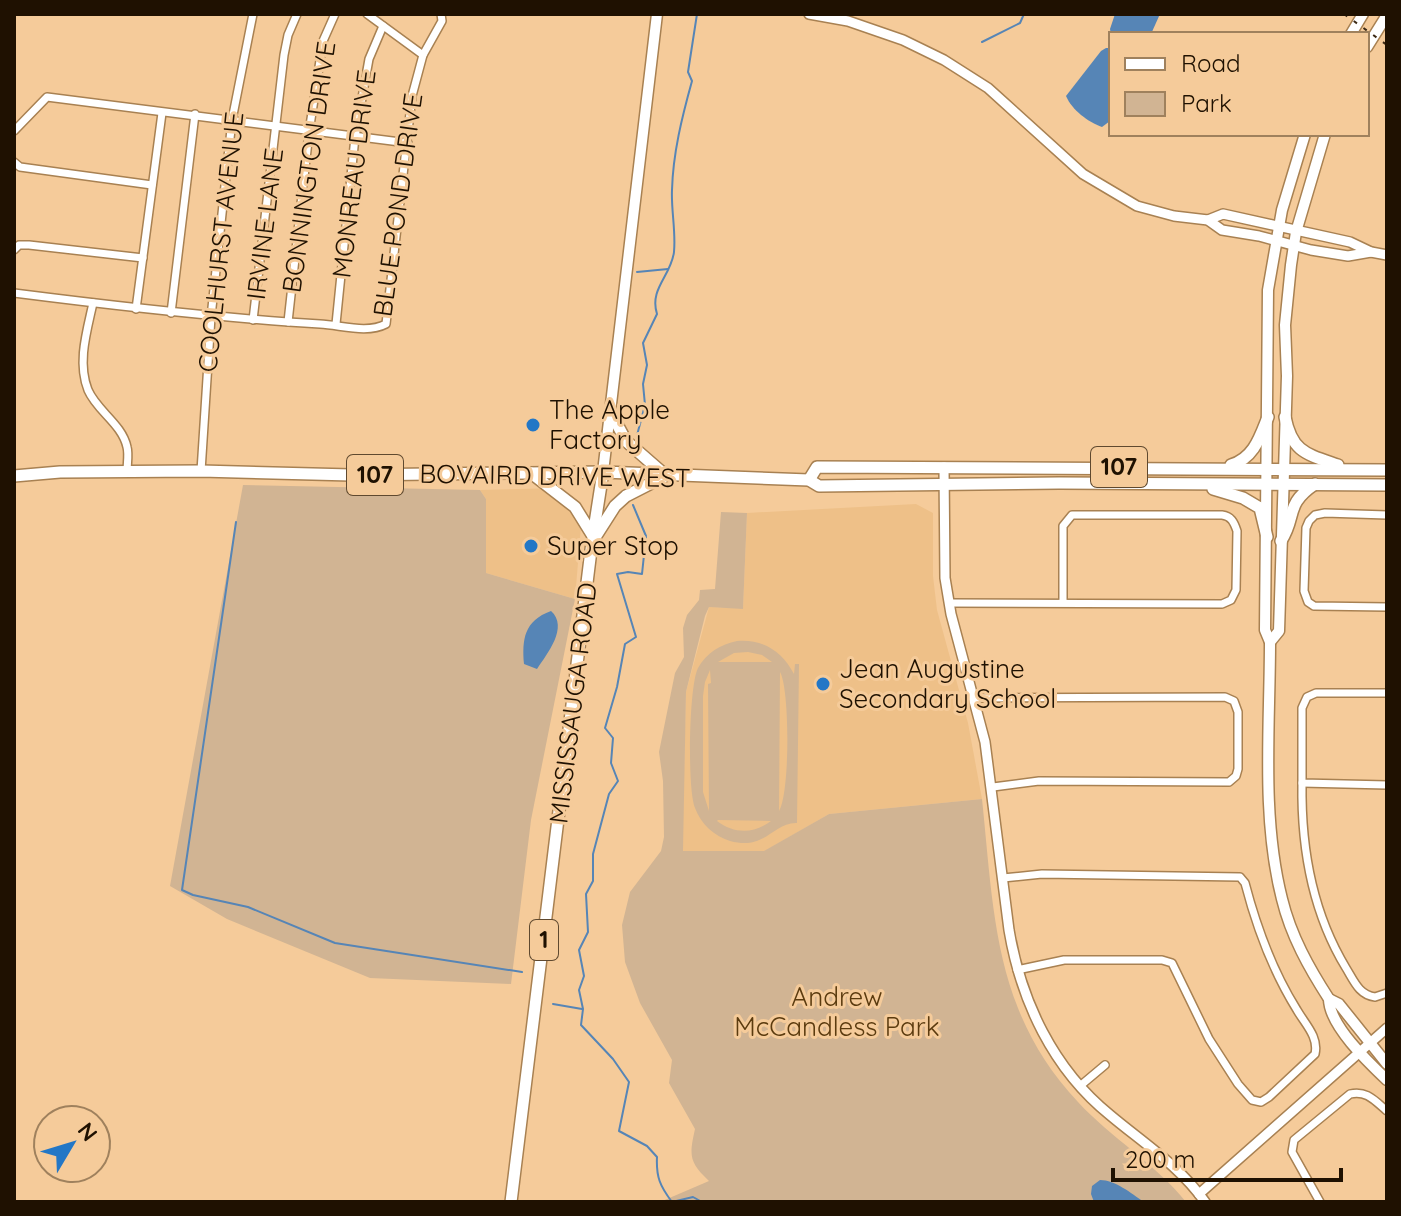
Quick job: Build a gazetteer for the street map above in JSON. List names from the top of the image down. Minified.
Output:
{"streets":{"main road":["107","BOVAIRD DRIVE WEST","MISSISSAUGA ROAD","1"],"street":["BONNINGTON DRIVE","MONREAU DRIVE","BLUE POND DRIVE","IRVINE LANE","COOLHURST AVENUE"]},"crossings":[["BONNINGTON DRIVE","BLUE POND DRIVE"],["MONREAU DRIVE","BLUE POND DRIVE"],["BLUE POND DRIVE","IRVINE LANE"],["BLUE POND DRIVE","COOLHURST AVENUE"],["COOLHURST AVENUE","BOVAIRD DRIVE WEST"],["BOVAIRD DRIVE WEST","MISSISSAUGA ROAD"]],"parks":["Andrew McCandless Park"],"places":["The Apple Factory","Super Stop","Jean Augustine Secondary School"],"legend":["Road","Park"],"scale_bar":"200 m","north":"top right"}
